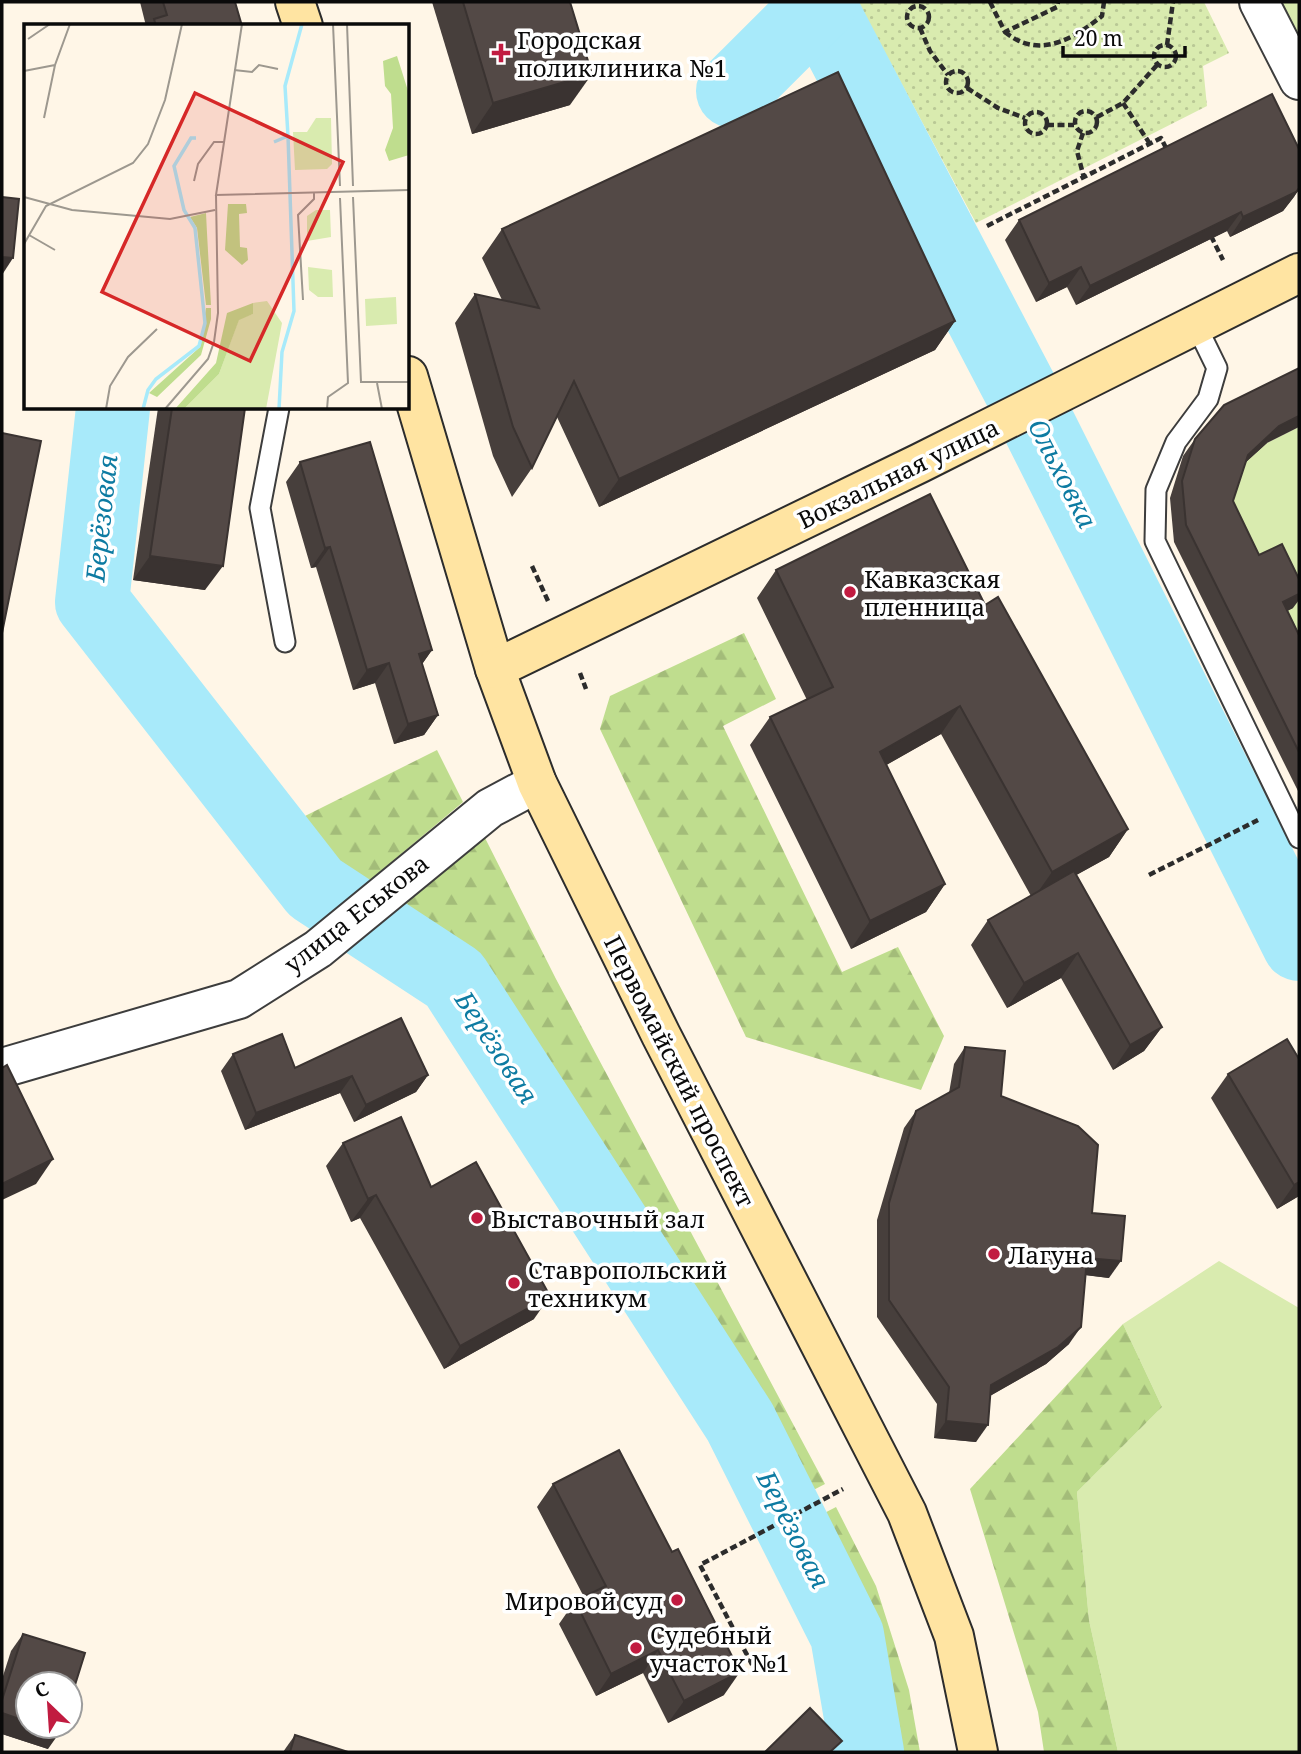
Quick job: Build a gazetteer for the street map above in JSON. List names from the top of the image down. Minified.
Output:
{"streets":{"main road":["Вокзальная улица","Первомайский проспект"],"street":["улица Еськова"]},"crossings":[["Вокзальная улица","Первомайский проспект"],["улица Еськова","Первомайский проспект"]],"water":["Ольховка","Берёзовая"],"places":{"health":["Городская поликлиника №1"],"other":["Кавказская пленница","Выставочный зал","Лагуна","Ставропольский техникум","Мировой суд","Судебный участок №1"]},"scale_bar":"20 m","north":"top left"}
